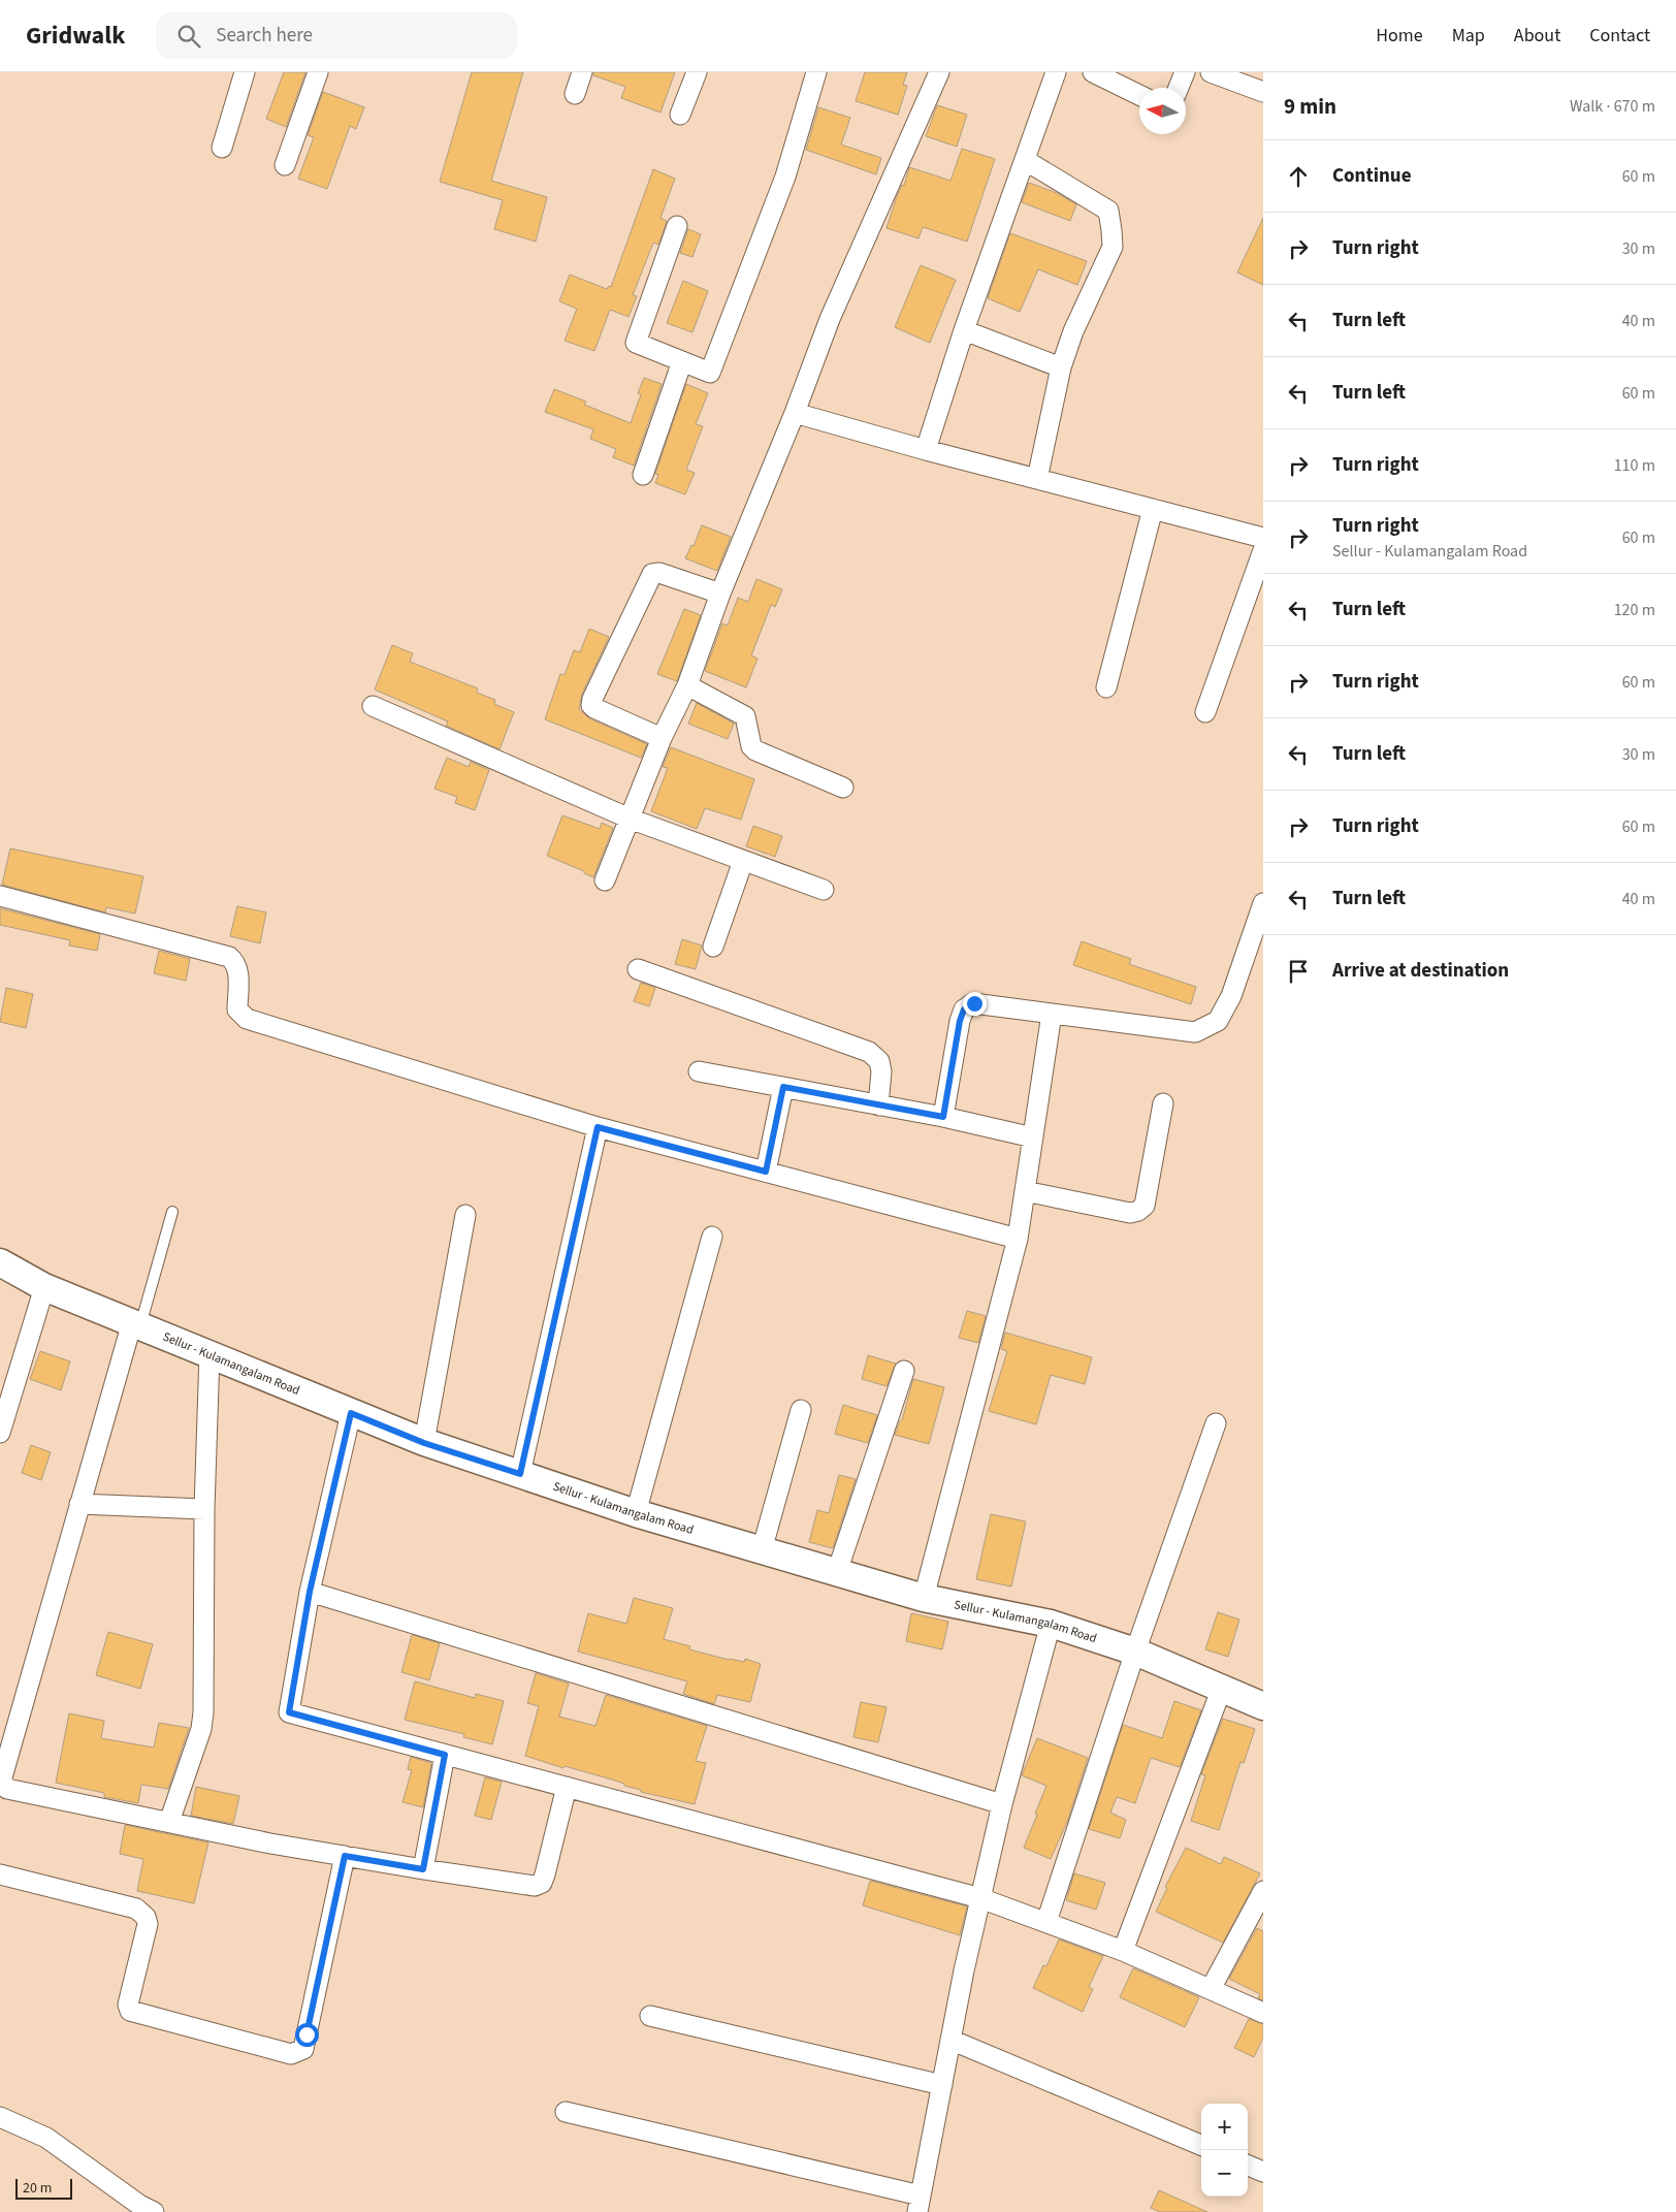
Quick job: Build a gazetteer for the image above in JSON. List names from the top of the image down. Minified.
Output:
{"streets":{"main road":["Sellur - Kulamangalam Road"]},"scale_bar":"20 m","north":"left","page":{"header":"Gridwalk","search":"Search here","nav":["Home","Map","About","Contact"],"heading":["9 min","Walk · 670 m"],"list":[["Continue","60 m"],["Turn right","30 m"],["Turn left","40 m"],["Turn left","60 m"],["Turn right","110 m"],["Turn right","Sellur - Kulamangalam Road","60 m"],["Turn left","120 m"],["Turn right","60 m"],["Turn left","30 m"],["Turn right","60 m"],["Turn left","40 m"],"Arrive at destination"],"map_buttons":["+","−"],"scale":"20 m"}}
